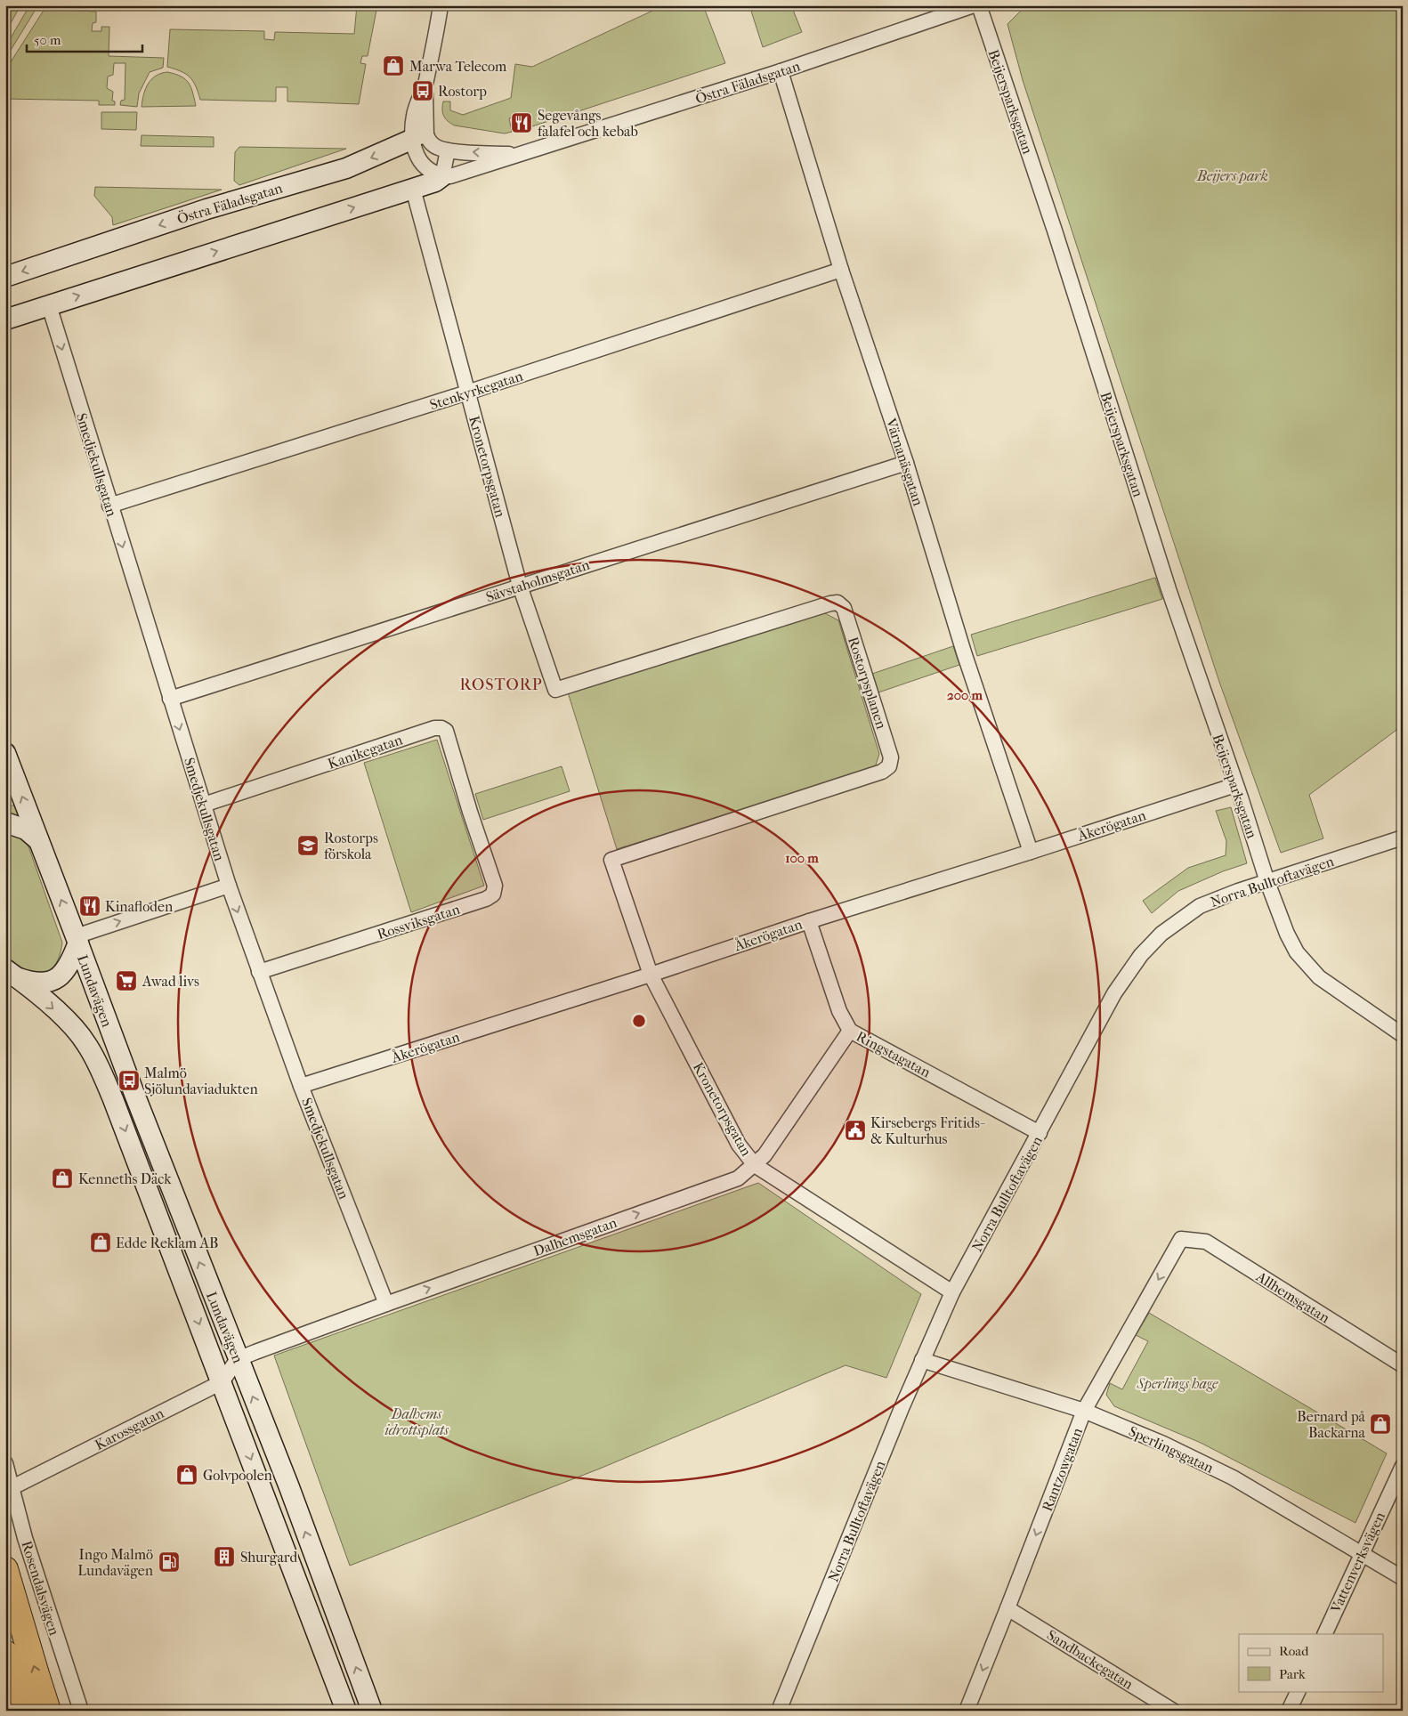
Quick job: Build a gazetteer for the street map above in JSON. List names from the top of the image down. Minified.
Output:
{"streets":{"main road":["Östra Fäladsgatan","Lundavägen"],"street":["Beijersparksgatan","Stenkyrkegatan","Värnanäsgatan","Smedjekullsgatan","Kronetorpsgatan","Sävstaholmsgatan","Rostorpsplanen","Kanikegatan","Åkerögatan","Norra Bulltoftavägen","Rossviksgatan","Ringstagatan","Dalhemsgatan","Allhemsgatan","Karossgatan","Sperlingsgatan","Rantzowgatan","Vattenverksvägen","Rosendalsvägen","Sandbackegatan"]},"crossings":[["Östra Fäladsgatan","Värnanäsgatan"],["Östra Fäladsgatan","Smedjekullsgatan"],["Östra Fäladsgatan","Kronetorpsgatan"],["Beijersparksgatan","Åkerögatan"],["Beijersparksgatan","Norra Bulltoftavägen"],["Stenkyrkegatan","Värnanäsgatan"],["Stenkyrkegatan","Smedjekullsgatan"],["Stenkyrkegatan","Kronetorpsgatan"],["Värnanäsgatan","Sävstaholmsgatan"],["Värnanäsgatan","Åkerögatan"],["Smedjekullsgatan","Sävstaholmsgatan"],["Smedjekullsgatan","Kanikegatan"],["Smedjekullsgatan","Åkerögatan"],["Smedjekullsgatan","Rossviksgatan"],["Smedjekullsgatan","Dalhemsgatan"],["Kronetorpsgatan","Sävstaholmsgatan"],["Kronetorpsgatan","Rostorpsplanen"],["Kronetorpsgatan","Åkerögatan"],["Kronetorpsgatan","Norra Bulltoftavägen"],["Kronetorpsgatan","Dalhemsgatan"],["Kanikegatan","Rossviksgatan"],["Åkerögatan","Ringstagatan"],["Norra Bulltoftavägen","Ringstagatan"],["Norra Bulltoftavägen","Sperlingsgatan"],["Lundavägen","Dalhemsgatan"],["Lundavägen","Karossgatan"],["Ringstagatan","Dalhemsgatan"],["Dalhemsgatan","Karossgatan"],["Allhemsgatan","Rantzowgatan"],["Karossgatan","Rosendalsvägen"],["Sperlingsgatan","Rantzowgatan"],["Sperlingsgatan","Vattenverksvägen"],["Rantzowgatan","Sandbackegatan"]],"one_way":["Smedjekullsgatan","Dalhemsgatan","Rantzowgatan"],"districts":["ROSTORP"],"parks":["Beijers park","Sperlings hage","Dalhems idrottsplats"],"places":{"shop":["Marwa Telecom","Kenneths Däck","Edde Reklam AB","Bernard på Backarna","Golvpoolen"],"bus stop":["Rostorp","Malmö Sjölundaviadukten"],"restaurant":["Segevångs falafel och kebab","Kinafloden"],"school or university":["Rostorps förskola"],"supermarket":["Awad livs"],"public building":["Kirsebergs Fritids- & Kulturhus"],"building":["Shurgard"],"fuel station":["Ingo Malmö Lundavägen"]},"legend":["Road","Park"],"scale_bar":"50 m","rings":["200 m","100 m"]}
